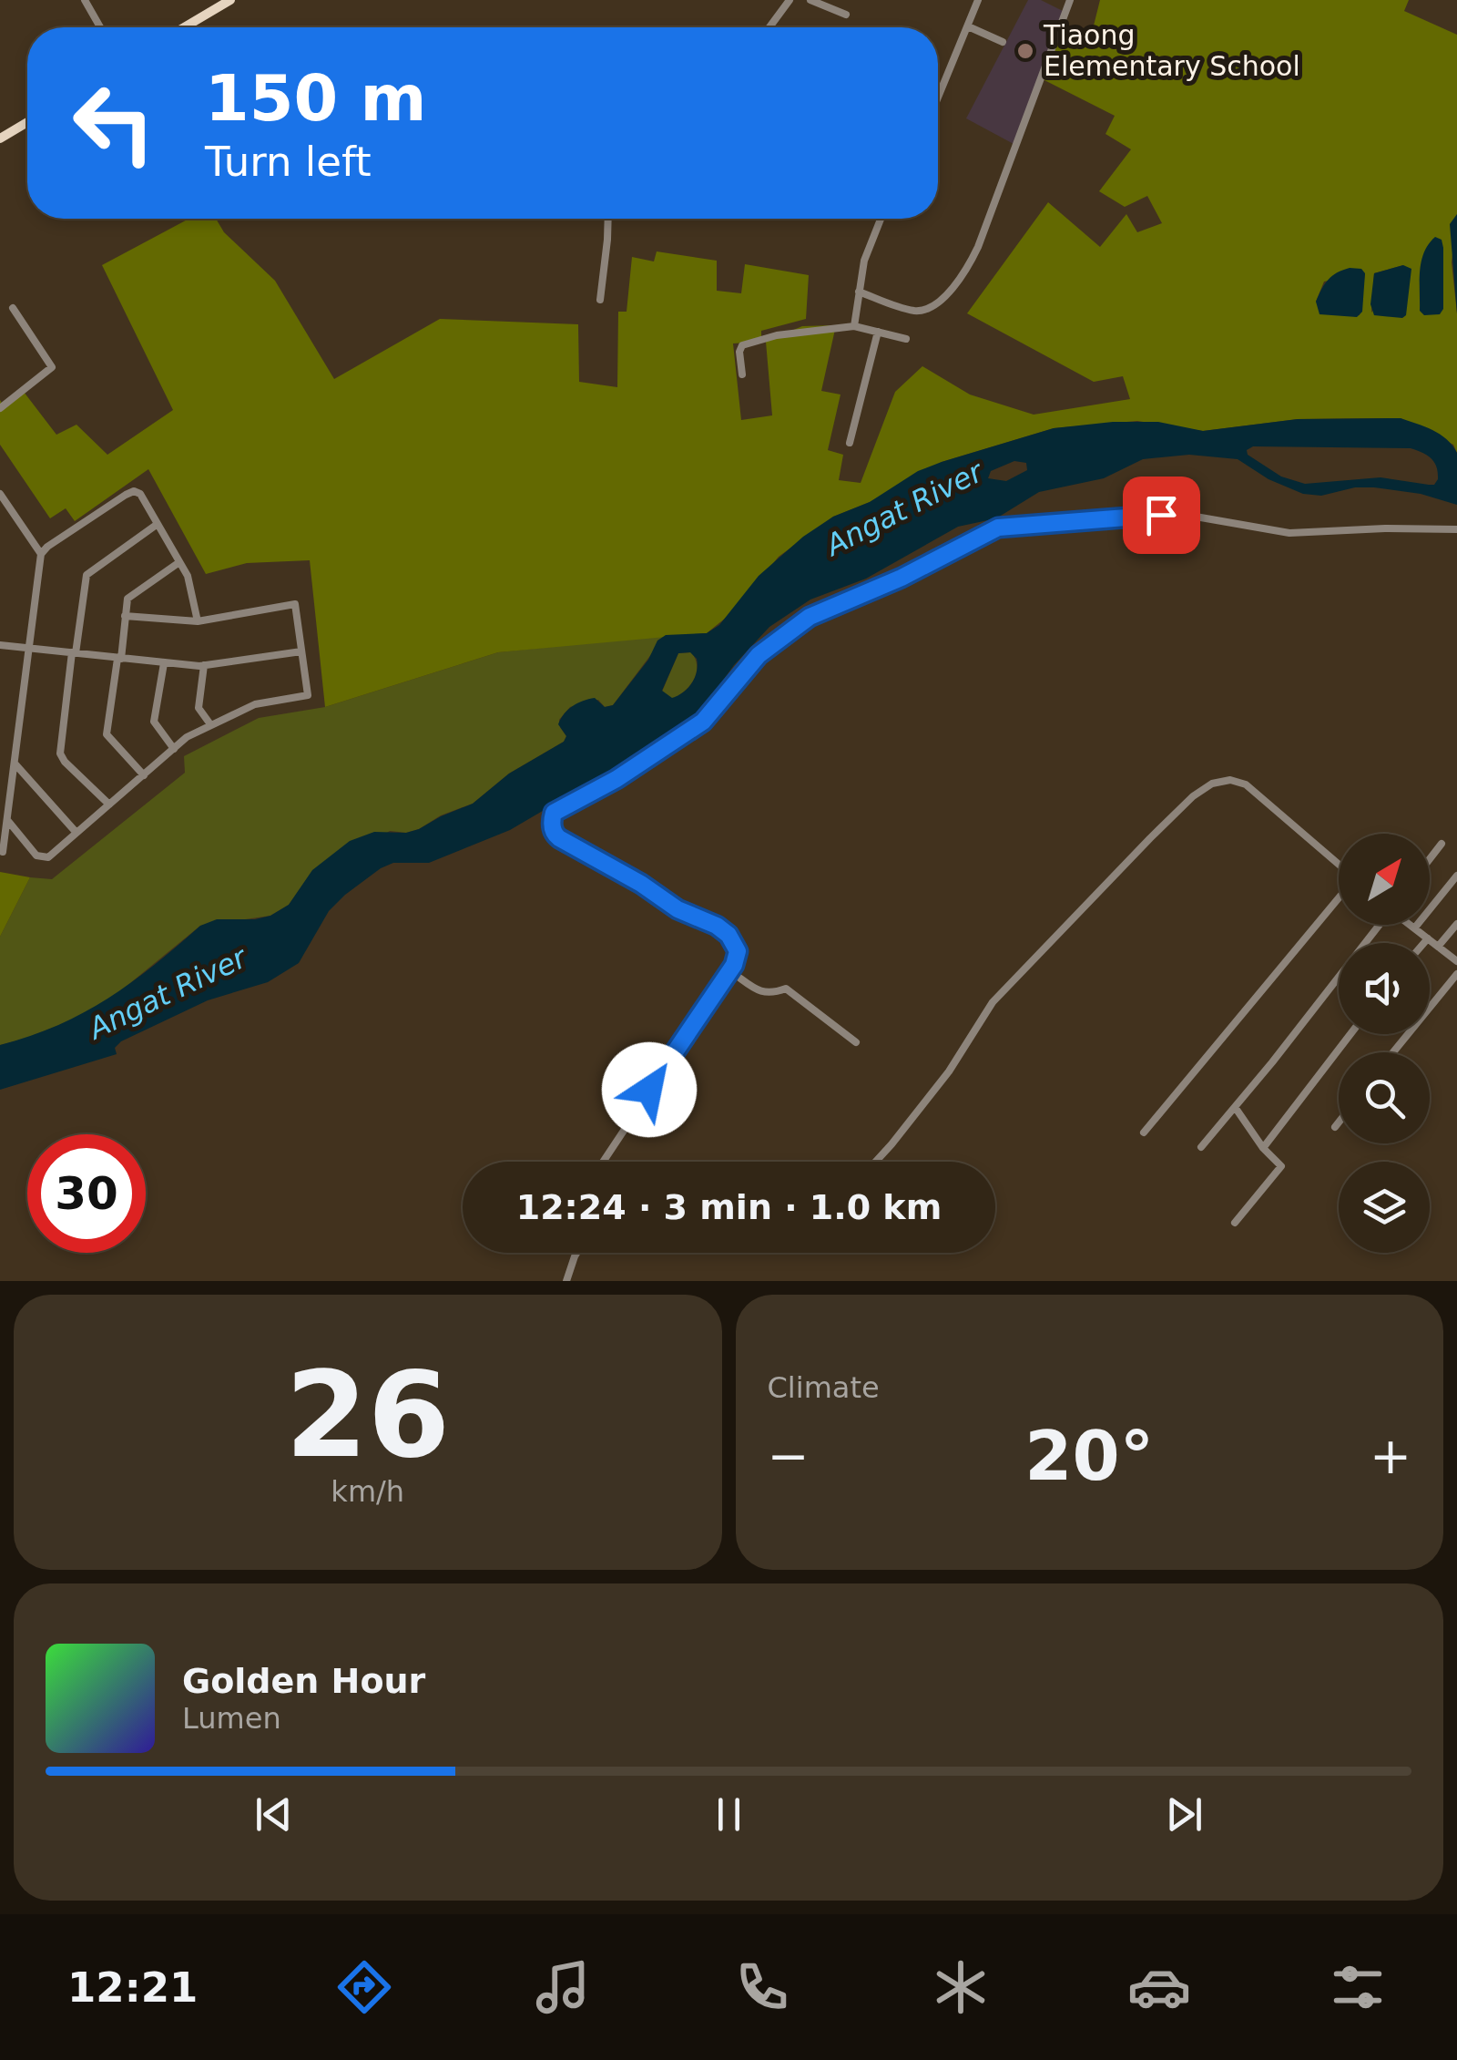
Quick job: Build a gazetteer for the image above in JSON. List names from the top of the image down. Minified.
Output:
{"water":["Angat River"],"places":["Tiaong Elementary School"],"north":"top right","page":{"turn":["150 m","Turn left"],"limit":"30","trip":"12:24 · 3 min · 1.0 km","tile":[["26","km/h"],"Climate"],"heat":["−","20°","+"],"song":["Golden Hour","Lumen"],"tabs":"12:21"}}
